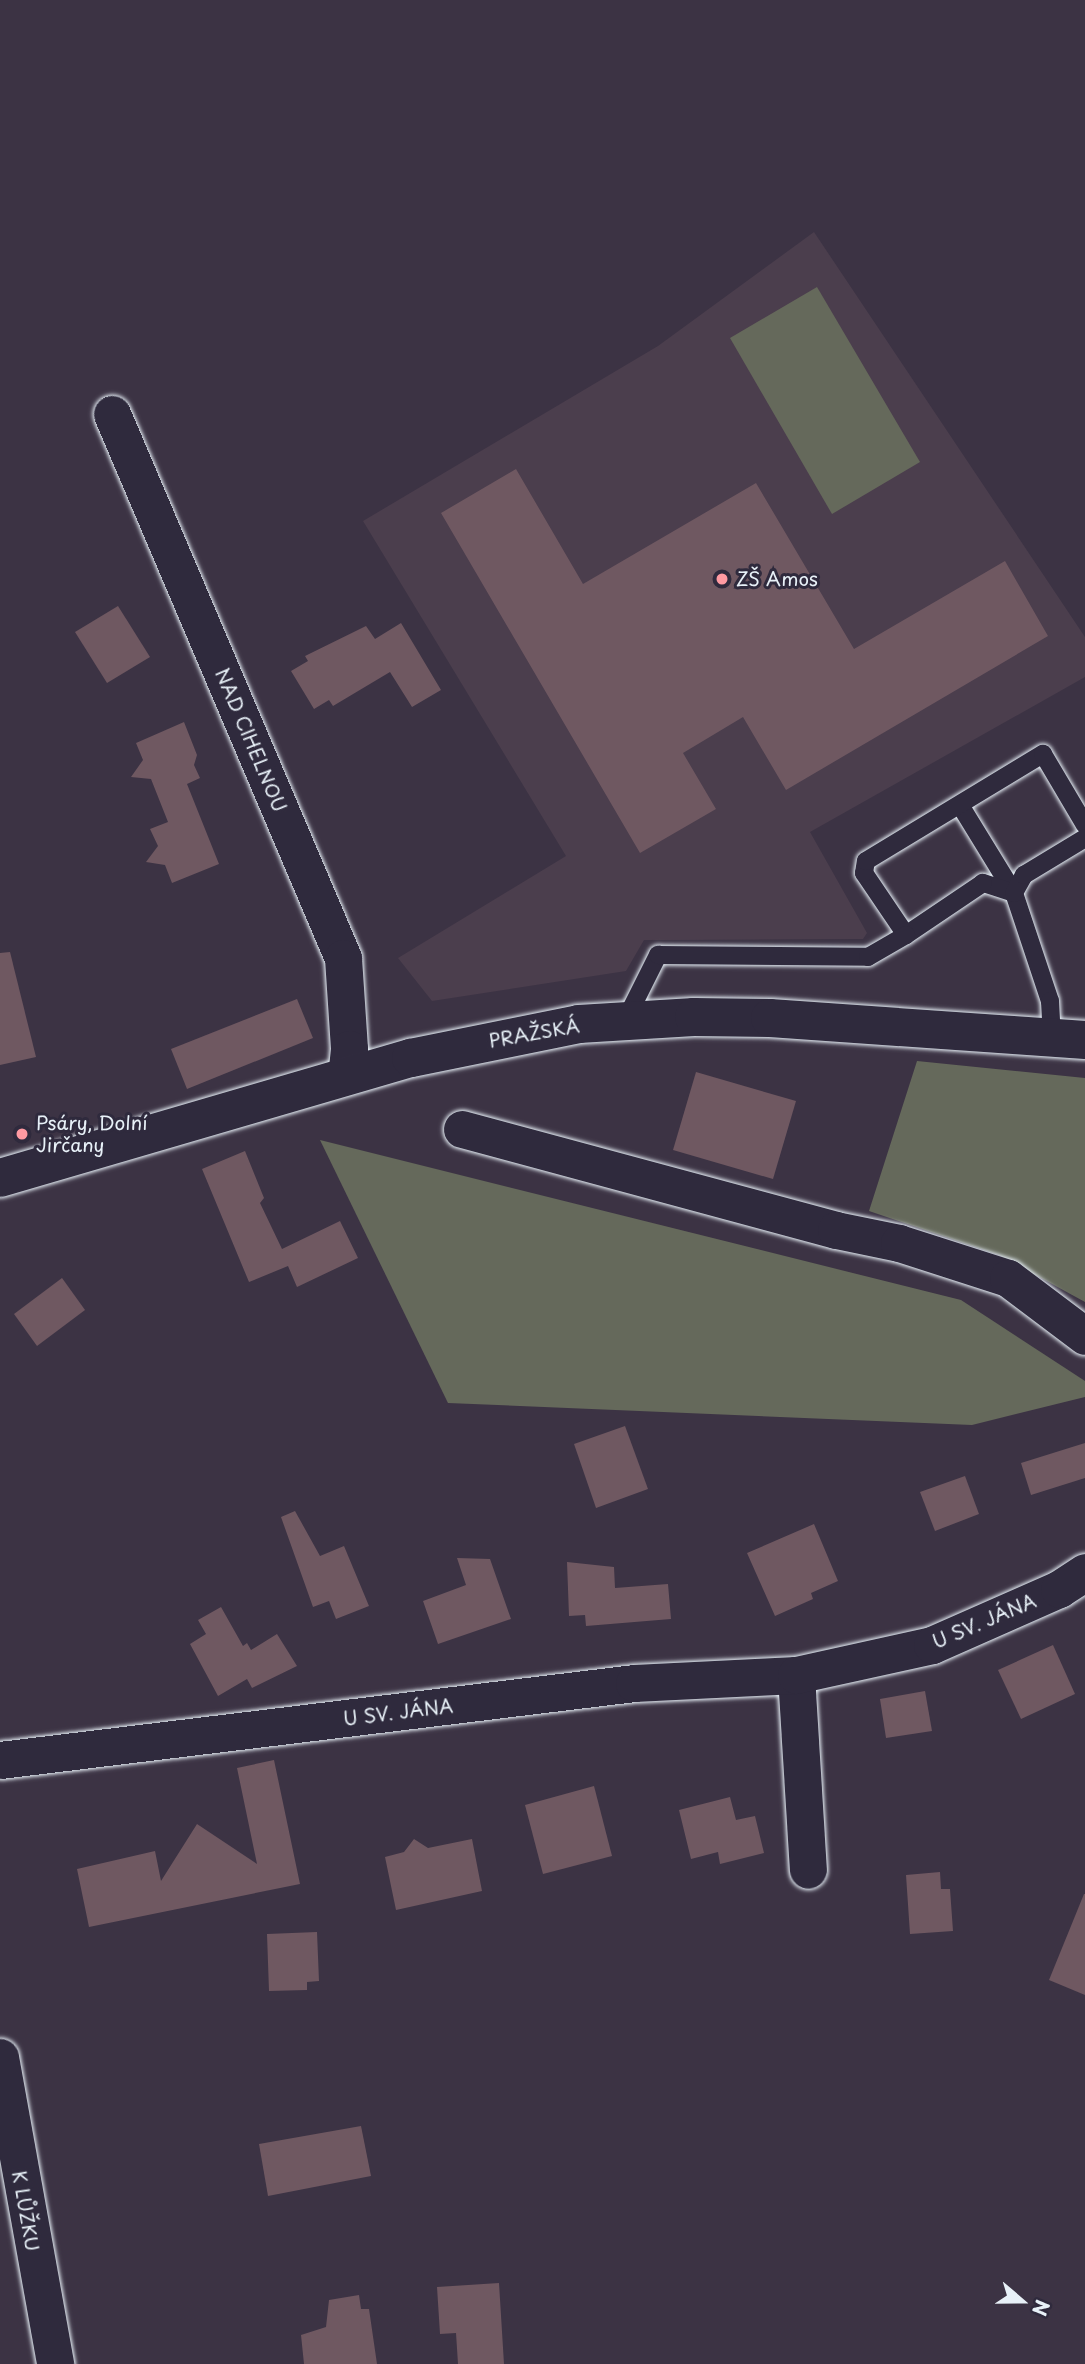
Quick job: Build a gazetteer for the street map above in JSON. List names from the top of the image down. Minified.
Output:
{"streets":{"main road":["PRAŽSKÁ"],"street":["NAD CIHELNOU","U SV. JÁNA","K LŮŽKU"]},"crossings":[["NAD CIHELNOU","PRAŽSKÁ"]],"places":["ZŠ Amos","Psáry, Dolní Jirčany"],"north":"right"}
